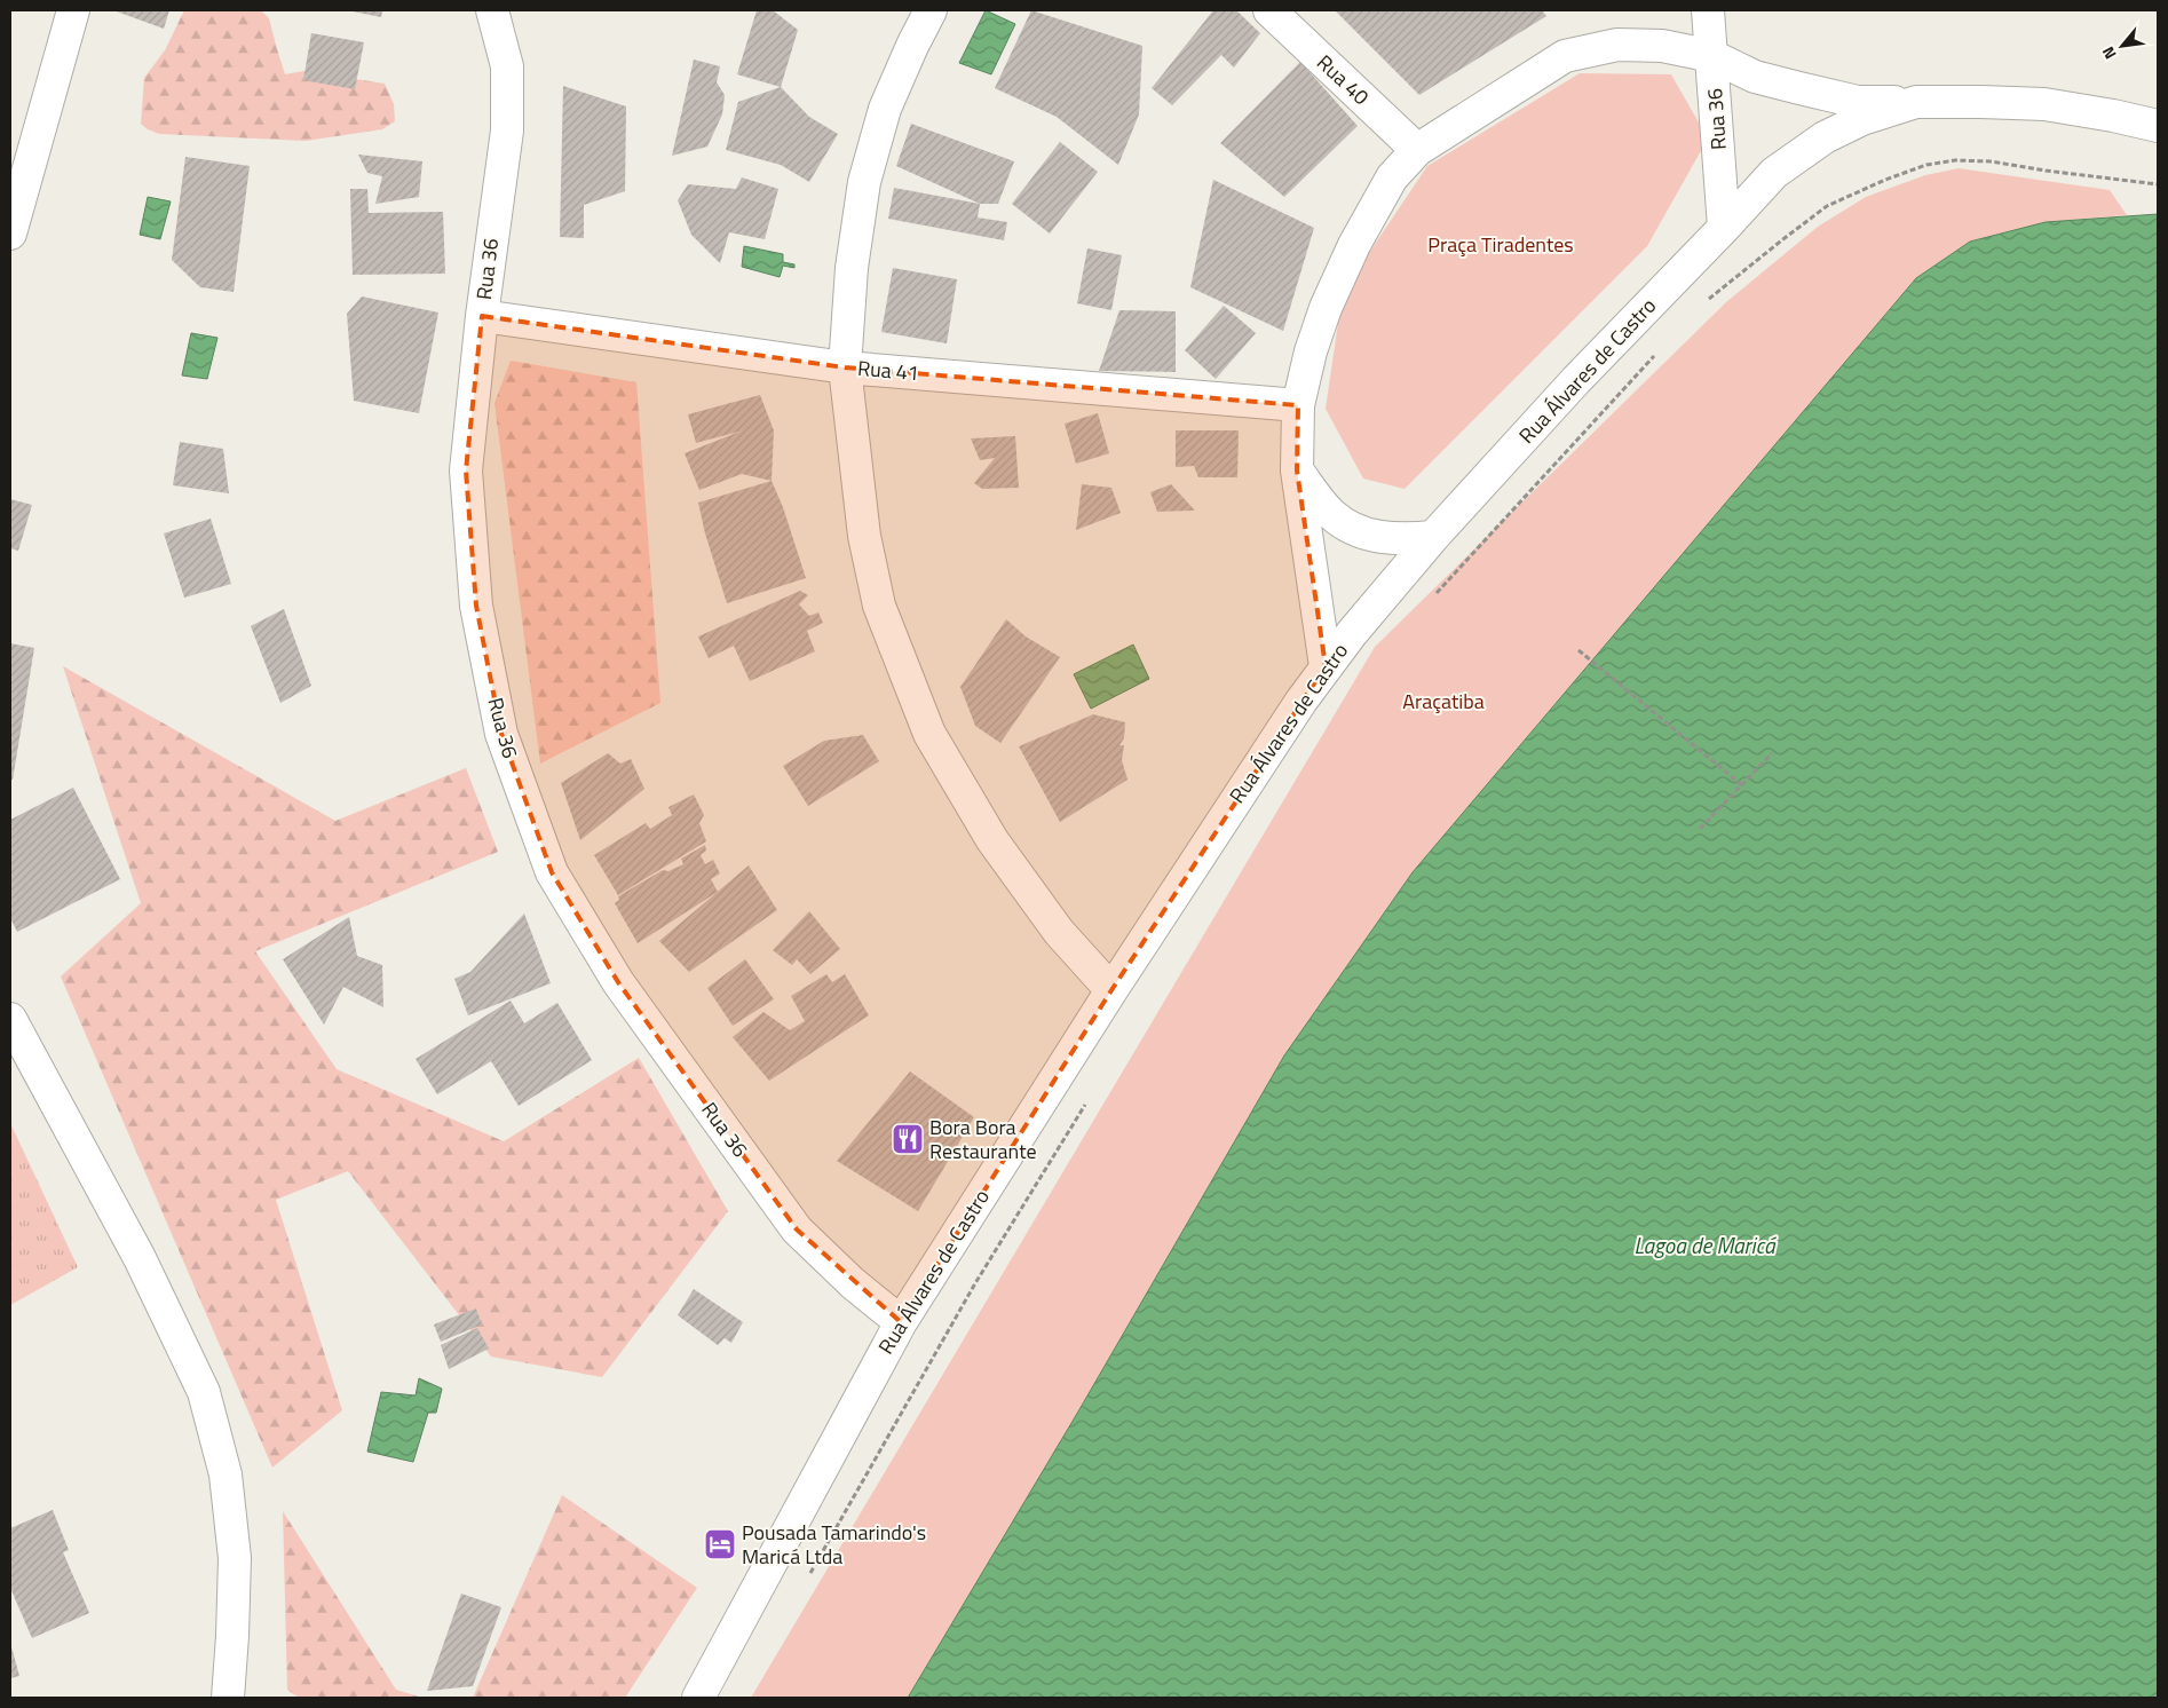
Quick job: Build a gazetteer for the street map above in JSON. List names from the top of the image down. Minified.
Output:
{"streets":{"street":["Rua 40","Rua 36","Rua 41","Rua Álvares de Castro"]},"crossings":[["Rua 36","Rua 41"],["Rua 36","Rua Álvares de Castro"]],"water":["Lagoa de Maricá"],"parks":["Praça Tiradentes","Araçatiba"],"places":{"restaurant":["Bora Bora Restaurante"],"hotel":["Pousada Tamarindo's Maricá Ltda"]},"north":"bottom left"}
